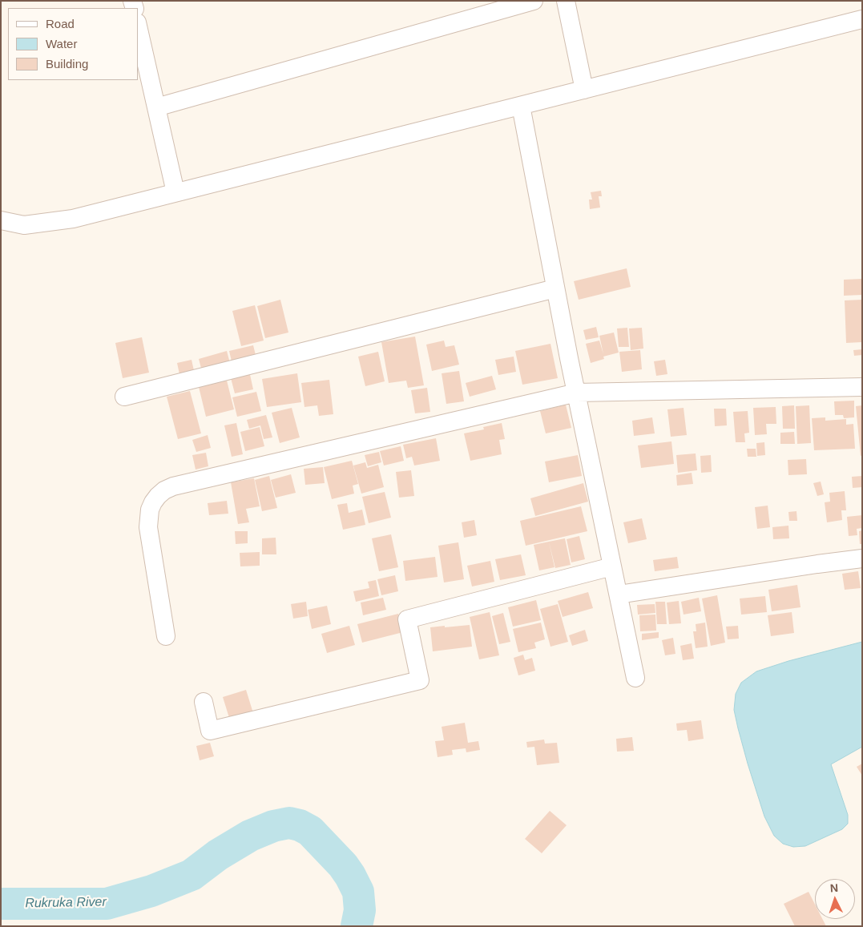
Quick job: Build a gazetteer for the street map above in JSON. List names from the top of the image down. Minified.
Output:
{"water":["Rukruka River"],"legend":["Road","Water","Building"],"north":"top"}
